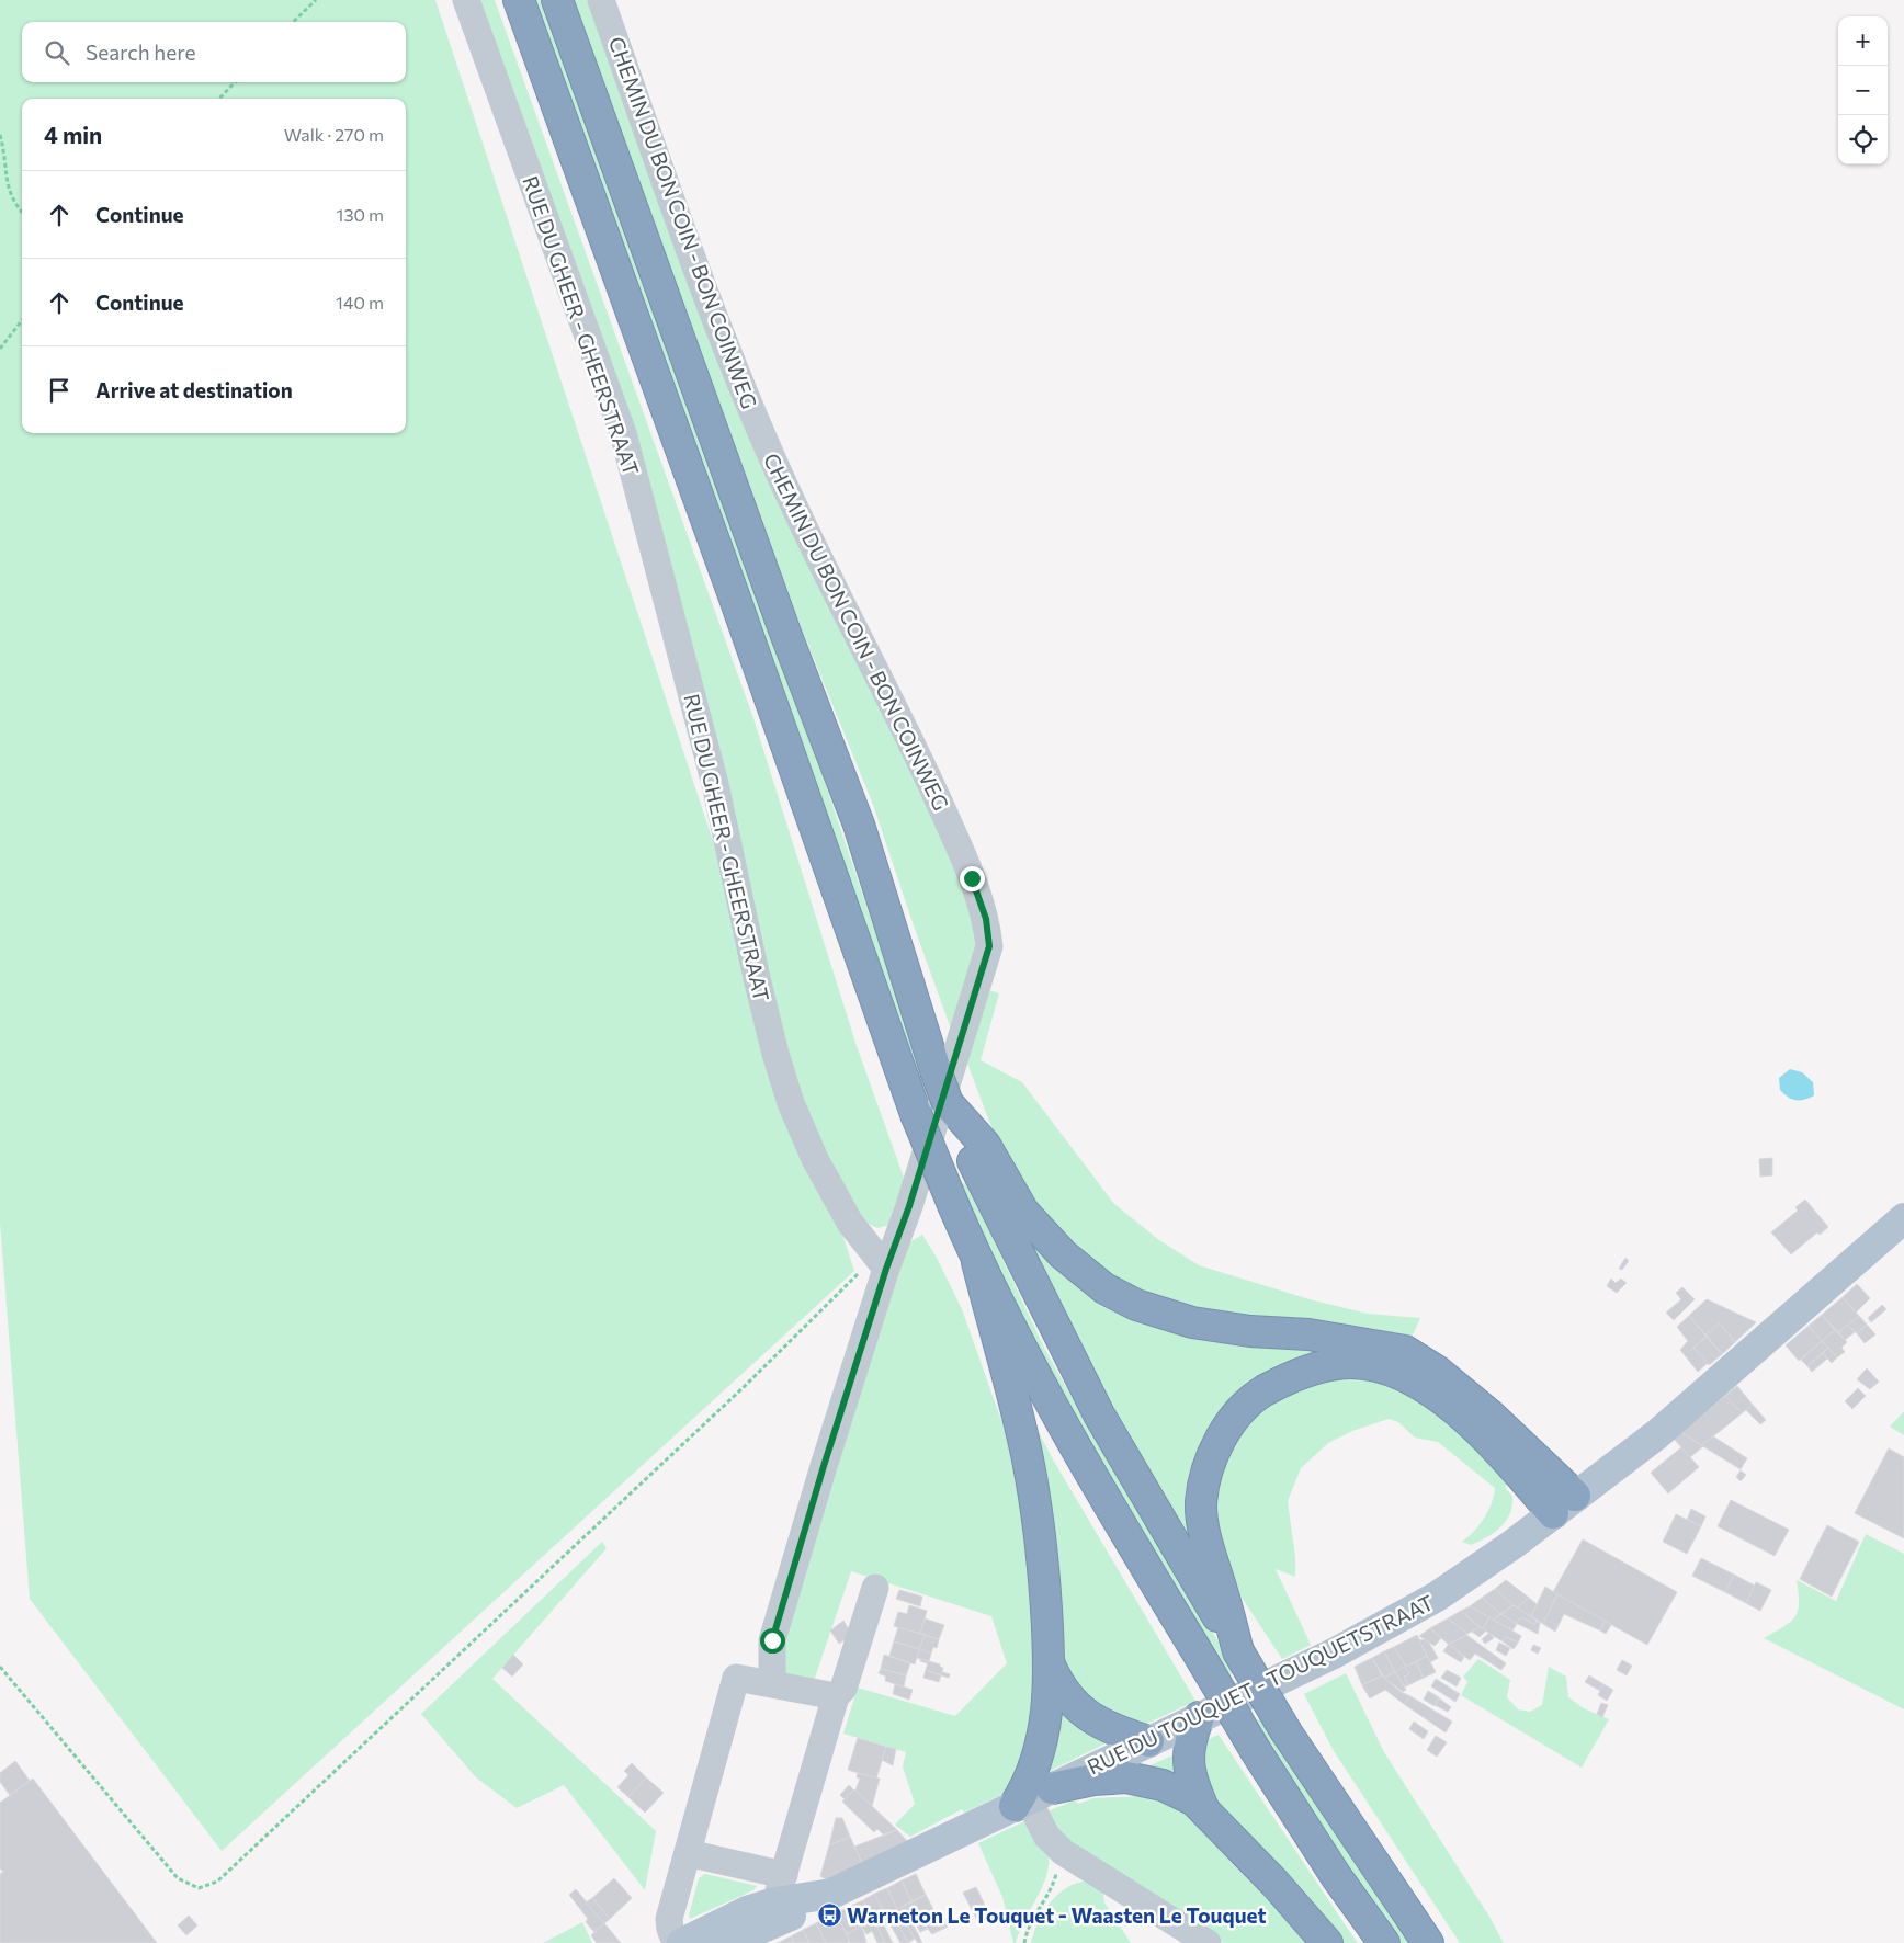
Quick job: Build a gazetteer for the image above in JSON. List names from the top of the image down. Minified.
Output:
{"streets":{"main road":["RUE DU TOUQUET - TOUQUETSTRAAT"],"street":["CHEMIN DU BON COIN - BON COINWEG","RUE DU GHEER - GHEERSTRAAT"]},"crossings":[["CHEMIN DU BON COIN - BON COINWEG","RUE DU GHEER - GHEERSTRAAT"]],"places":{"bus stop":["Warneton Le Touquet - Waasten Le Touquet"]},"page":{"map_buttons":["+","−"],"search":"Search here","heading":["4 min","Walk · 270 m"],"list":[["Continue","130 m"],["Continue","140 m"],"Arrive at destination"]}}
